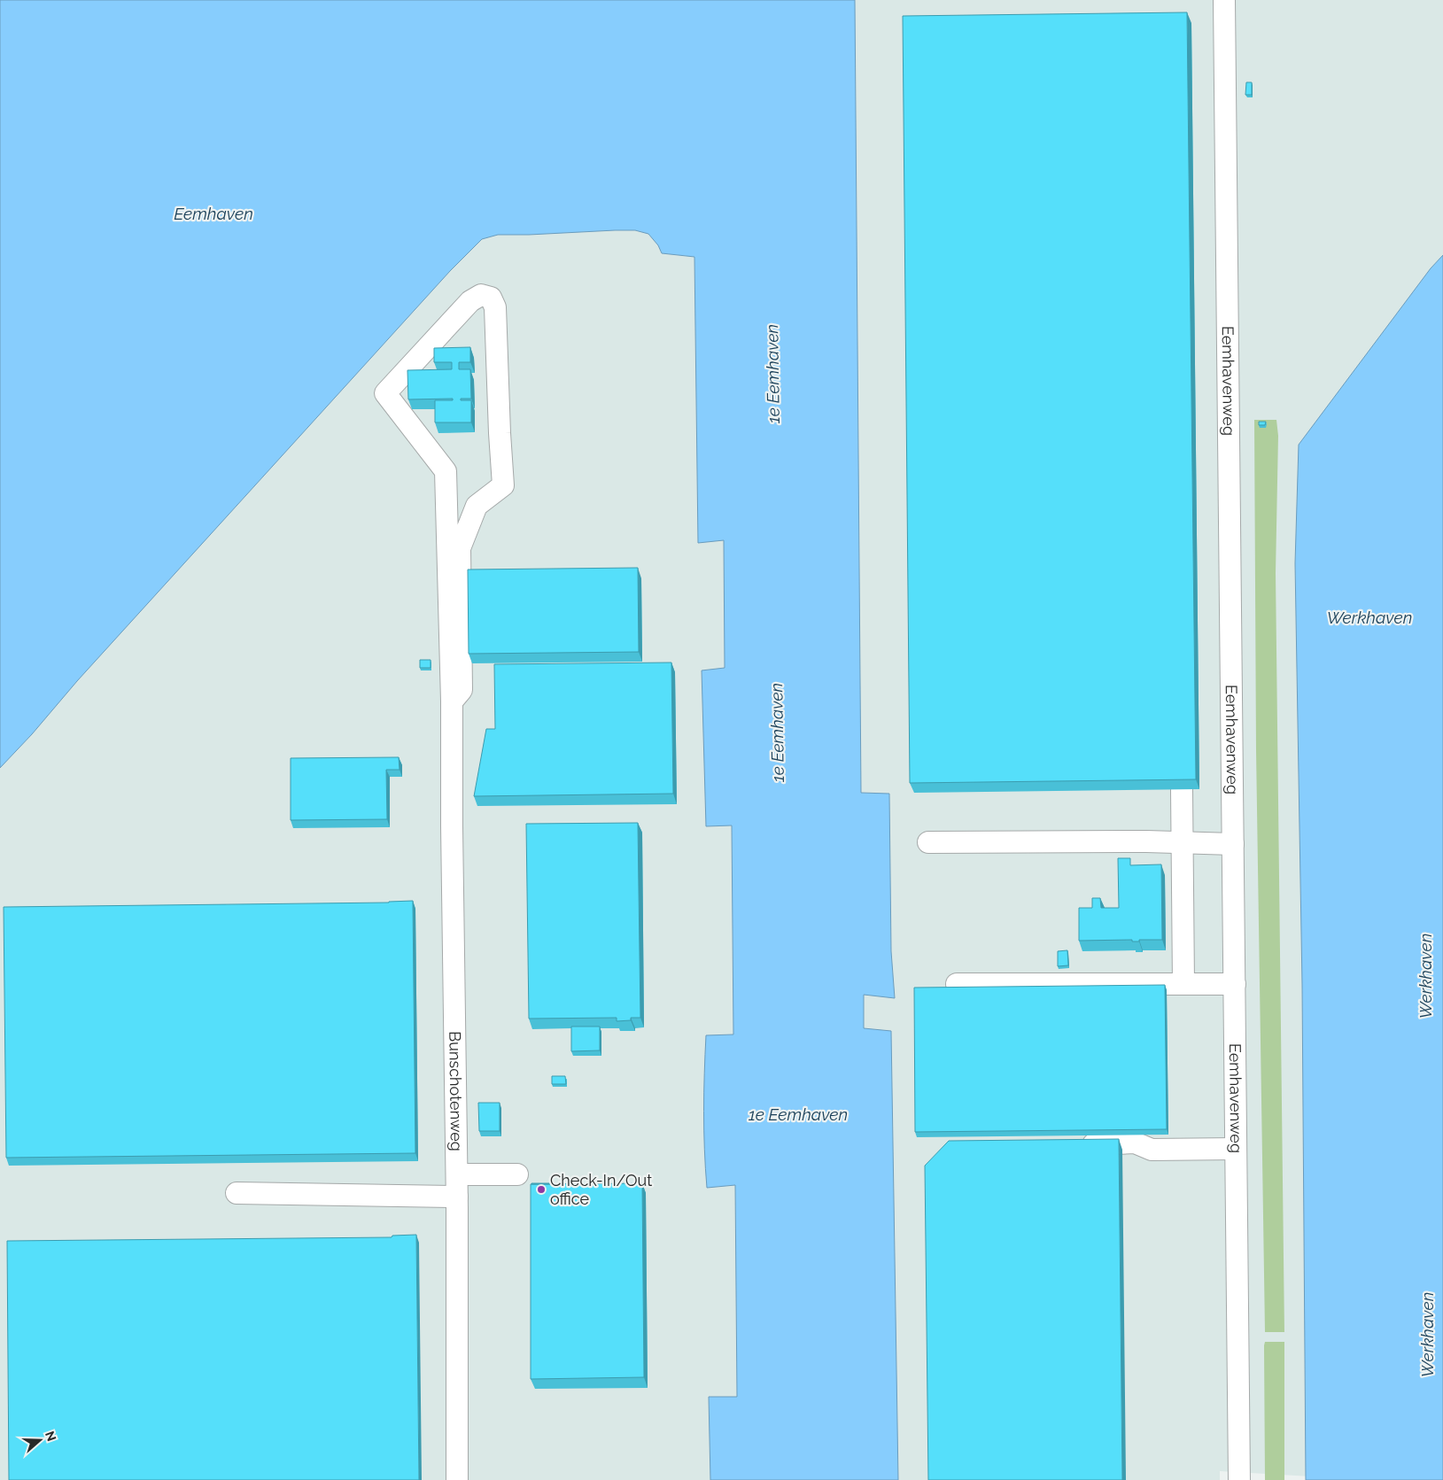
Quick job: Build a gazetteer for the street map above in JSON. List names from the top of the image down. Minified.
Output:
{"streets":{"street":["Eemhavenweg","Bunschotenweg"]},"water":["Eemhaven","1e Eemhaven","Werkhaven"],"places":["Check-In/Out office"],"north":"right"}
